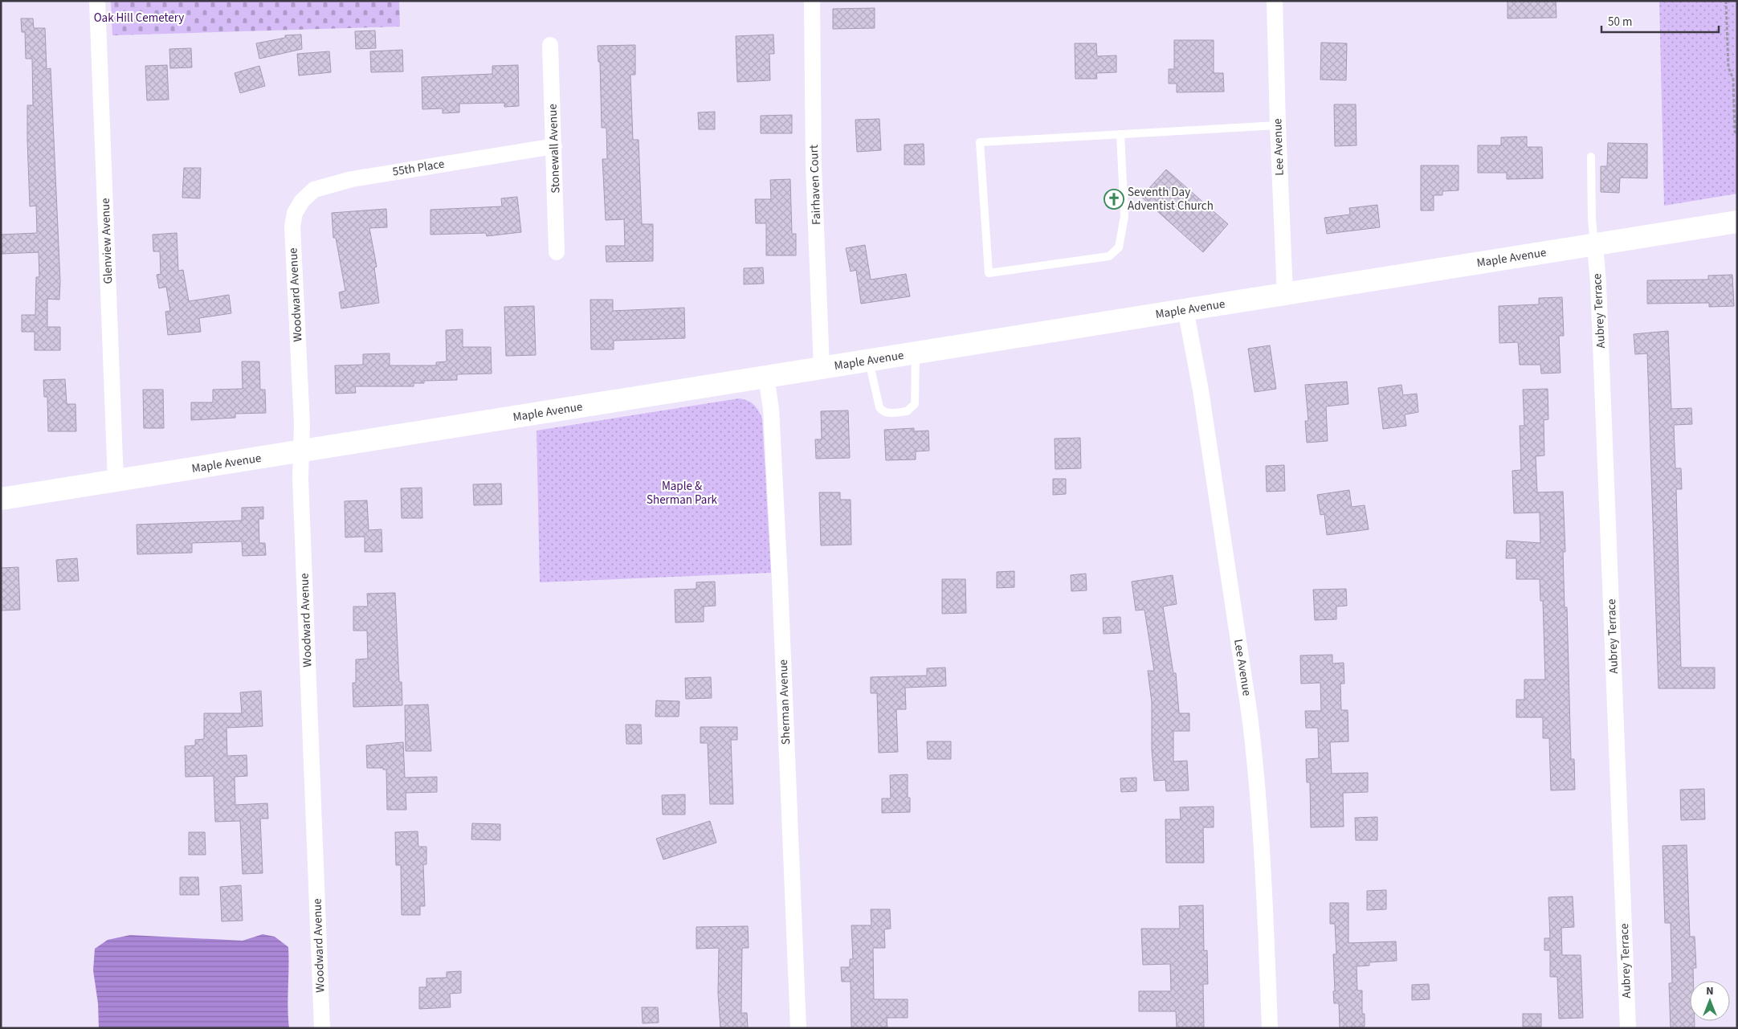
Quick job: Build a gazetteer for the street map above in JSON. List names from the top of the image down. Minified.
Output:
{"streets":{"main road":["Maple Avenue"],"street":["Lee Avenue","Stonewall Avenue","55th Place","Fairhaven Court","Glenview Avenue","Woodward Avenue","Aubrey Terrace","Sherman Avenue"]},"crossings":[["Lee Avenue","Maple Avenue"],["Stonewall Avenue","55th Place"],["55th Place","Woodward Avenue"],["Fairhaven Court","Maple Avenue"],["Glenview Avenue","Maple Avenue"],["Maple Avenue","Woodward Avenue"],["Maple Avenue","Aubrey Terrace"],["Maple Avenue","Sherman Avenue"]],"parks":["Oak Hill Cemetery","Maple & Sherman Park"],"places":{"church":["Seventh Day Adventist Church"]},"scale_bar":"50 m","north":"top"}
